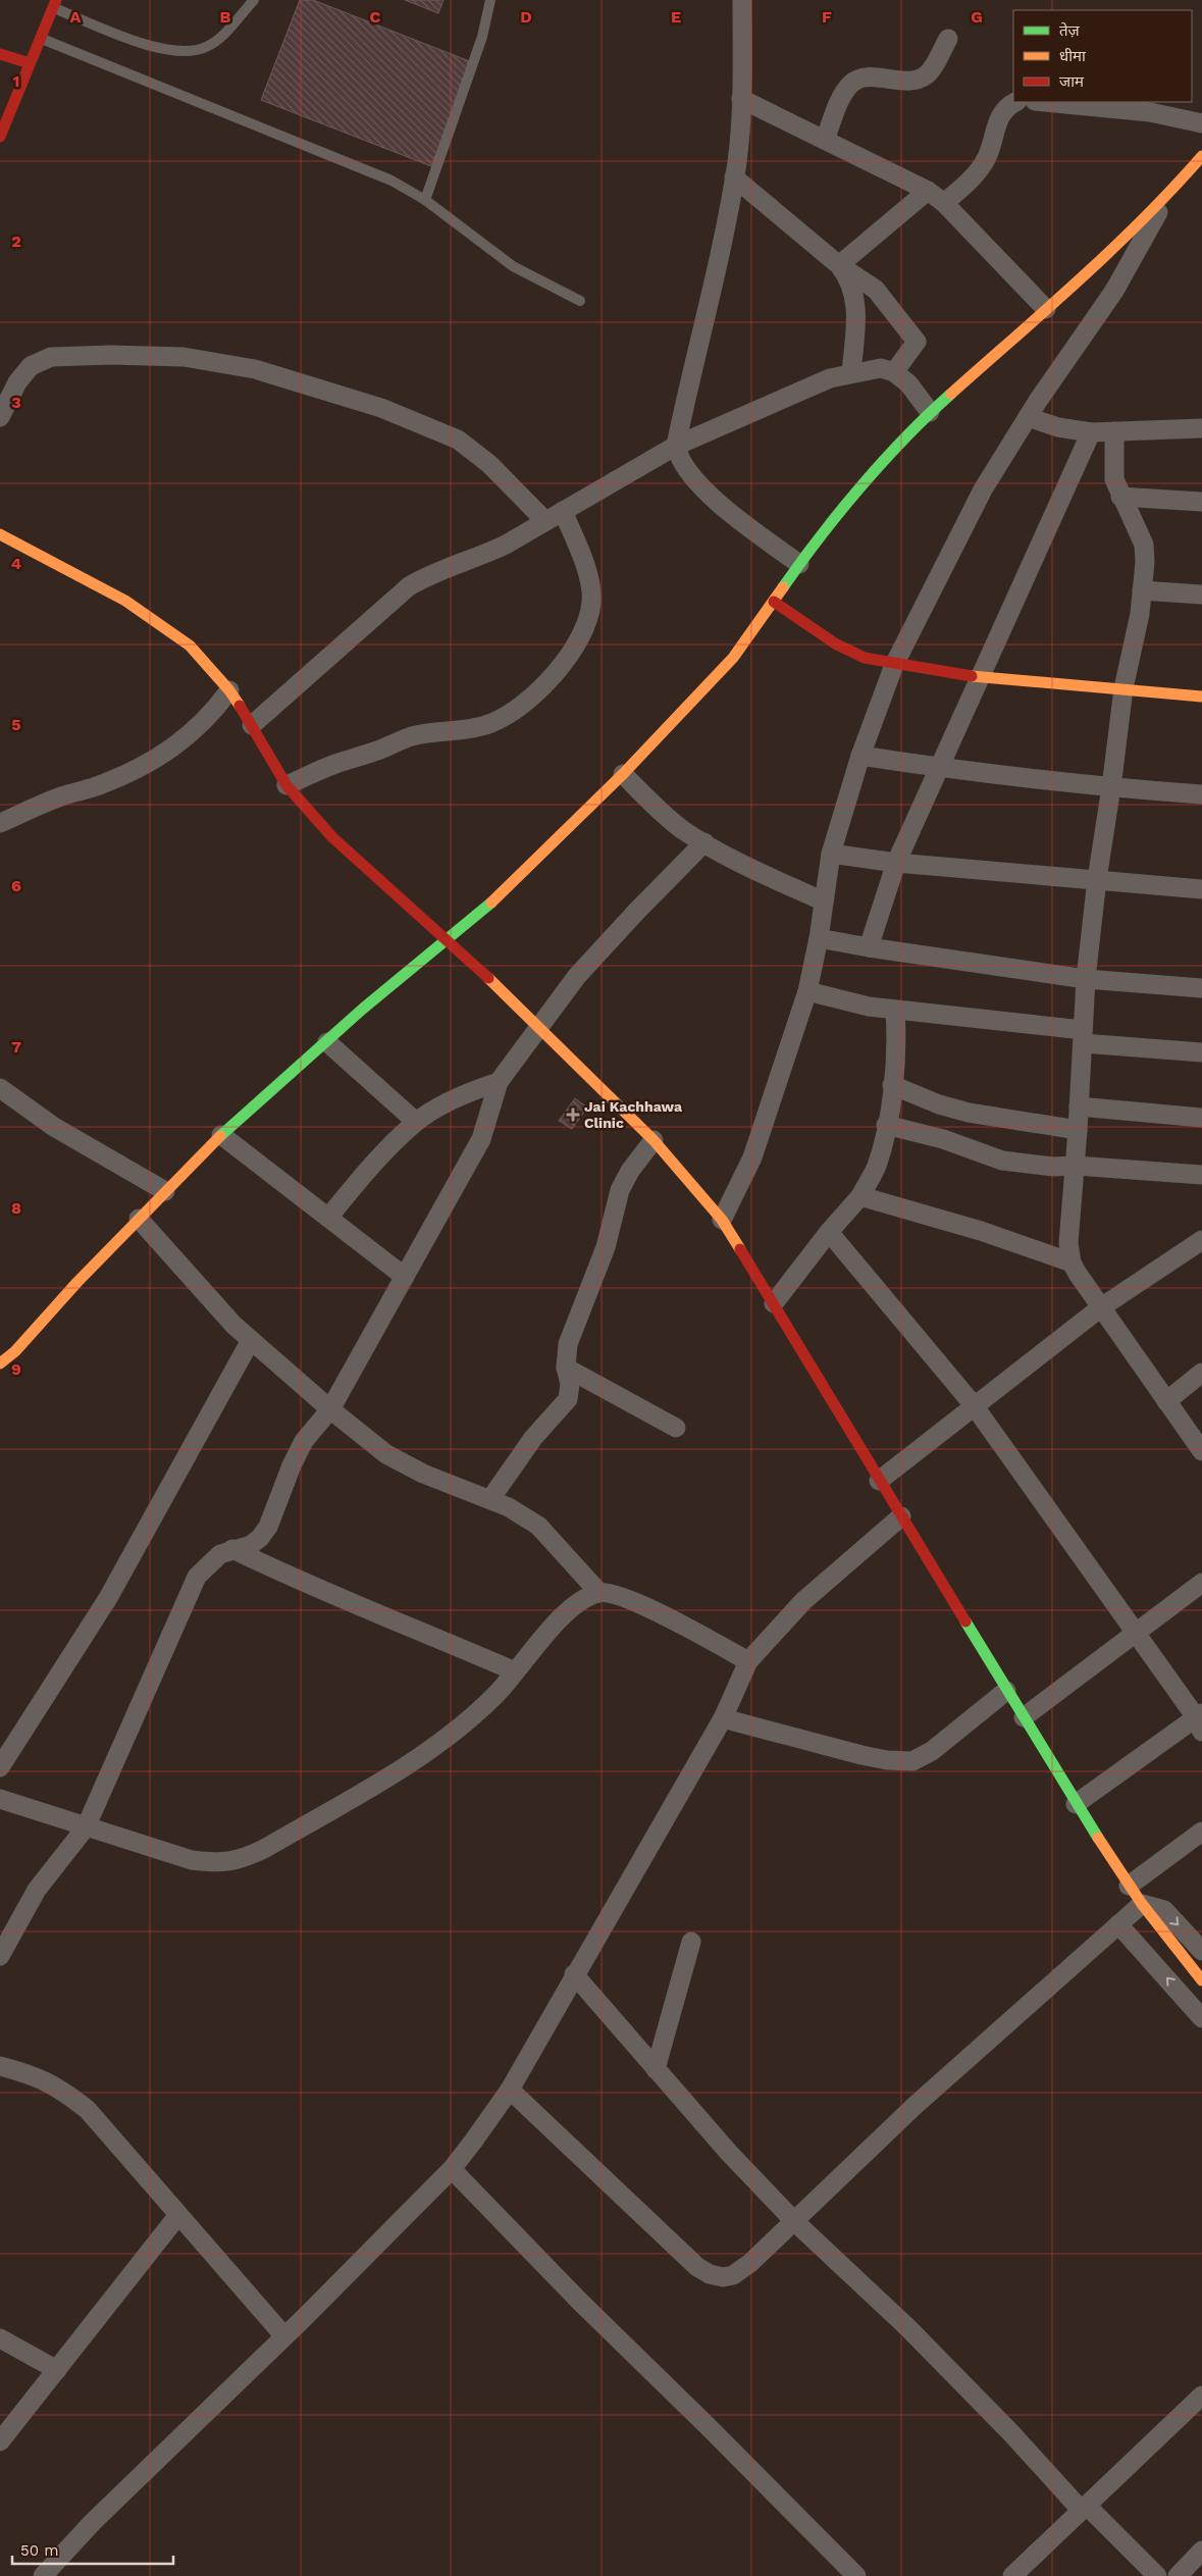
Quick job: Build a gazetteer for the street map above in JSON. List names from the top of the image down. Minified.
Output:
{"places":{"health":["Jai Kachhawa Clinic"]},"legend":["तेज़","धीमा","जाम"],"scale_bar":"50 m","grid":{"columns":["A","B","C","D","E","F","G"],"rows":["1","2","3","4","5","6","7","8","9"]}}
